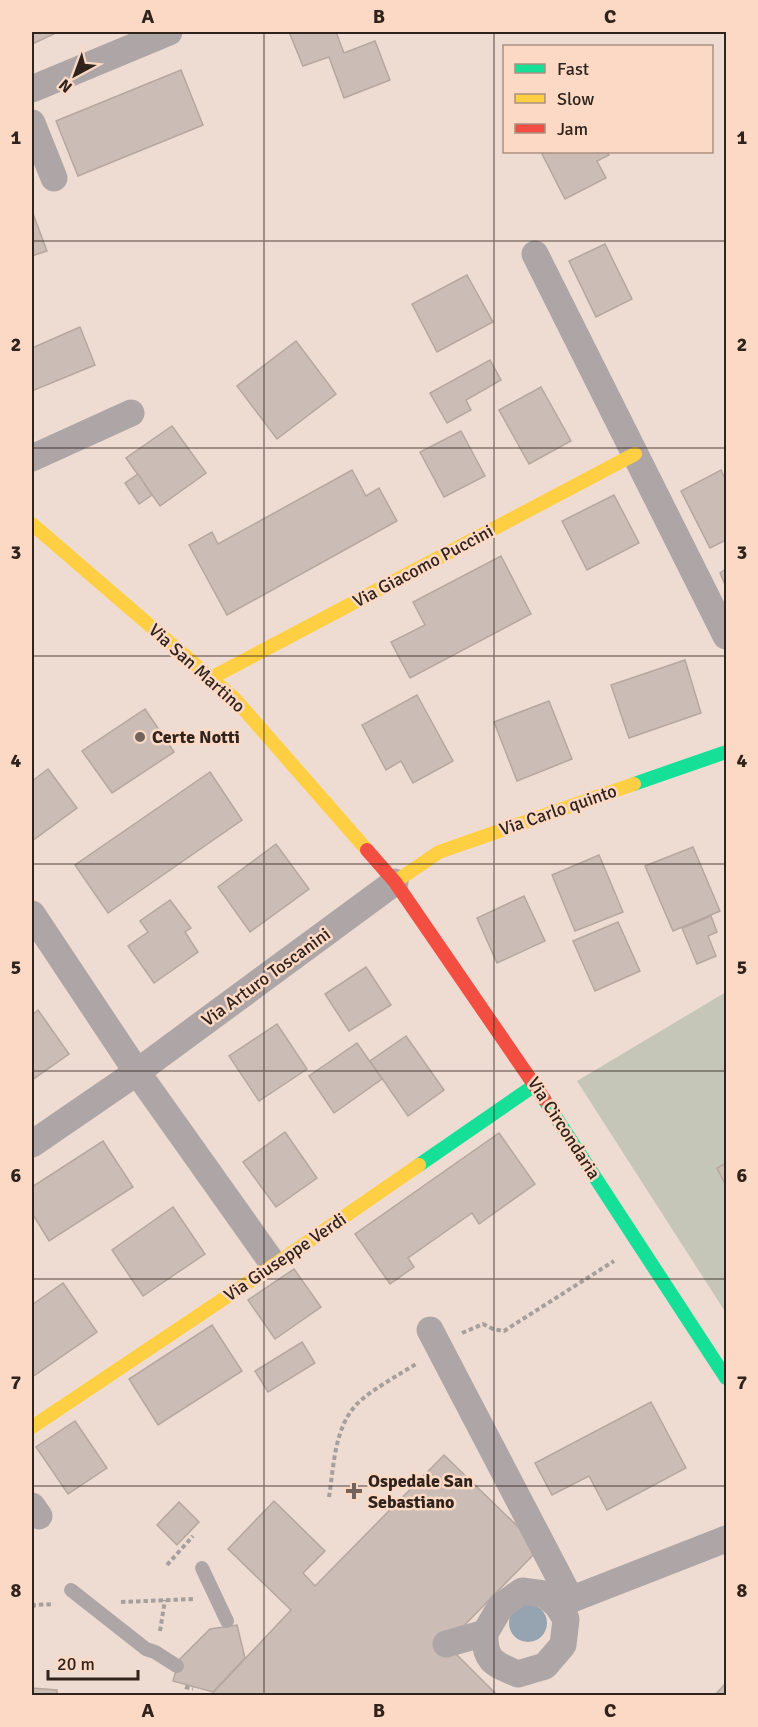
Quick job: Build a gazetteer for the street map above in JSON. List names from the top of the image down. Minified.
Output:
{"streets":{"street":["Via Giacomo Puccini","Via San Martino","Via Carlo quinto","Via Arturo Toscanini","Via Circondaria","Via Giuseppe Verdi"]},"crossings":[["Via Giacomo Puccini","Via San Martino"],["Via San Martino","Via Carlo quinto"],["Via San Martino","Via Arturo Toscanini"],["Via San Martino","Via Circondaria"],["Via Carlo quinto","Via Arturo Toscanini"],["Via Carlo quinto","Via Circondaria"],["Via Arturo Toscanini","Via Circondaria"],["Via Circondaria","Via Giuseppe Verdi"]],"places":{"other":["Certe Notti"],"health":["Ospedale San Sebastiano"]},"legend":["Fast","Slow","Jam"],"scale_bar":"20 m","north":"bottom left","grid":{"columns":["A","B","C"],"rows":["1","2","3","4","5","6","7","8"]}}
